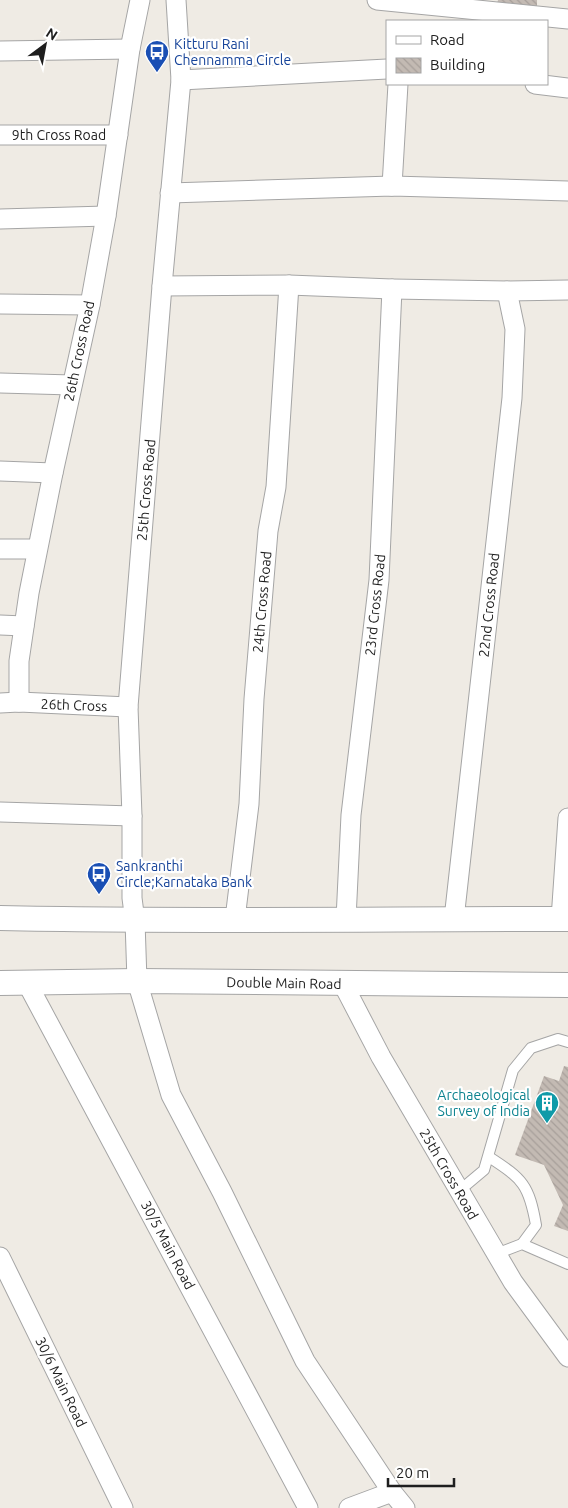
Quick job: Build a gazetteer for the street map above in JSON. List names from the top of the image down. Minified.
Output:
{"streets":{"street":["9th Cross Road","26th Cross Road","25th Cross Road","24th Cross Road","23rd Cross Road","22nd Cross Road","26th Cross","Double Main Road","30/5 Main Road","30/6 Main Road"]},"crossings":[["9th Cross Road","26th Cross Road"],["26th Cross Road","26th Cross"],["25th Cross Road","26th Cross"],["25th Cross Road","Double Main Road"],["Double Main Road","30/5 Main Road"]],"places":{"bus stop":["Kitturu Rani Chennamma Circle","Sankranthi Circle;Karnataka Bank"],"building":["Archaeological Survey of India"]},"legend":["Road","Building"],"scale_bar":"20 m","north":"top right"}
